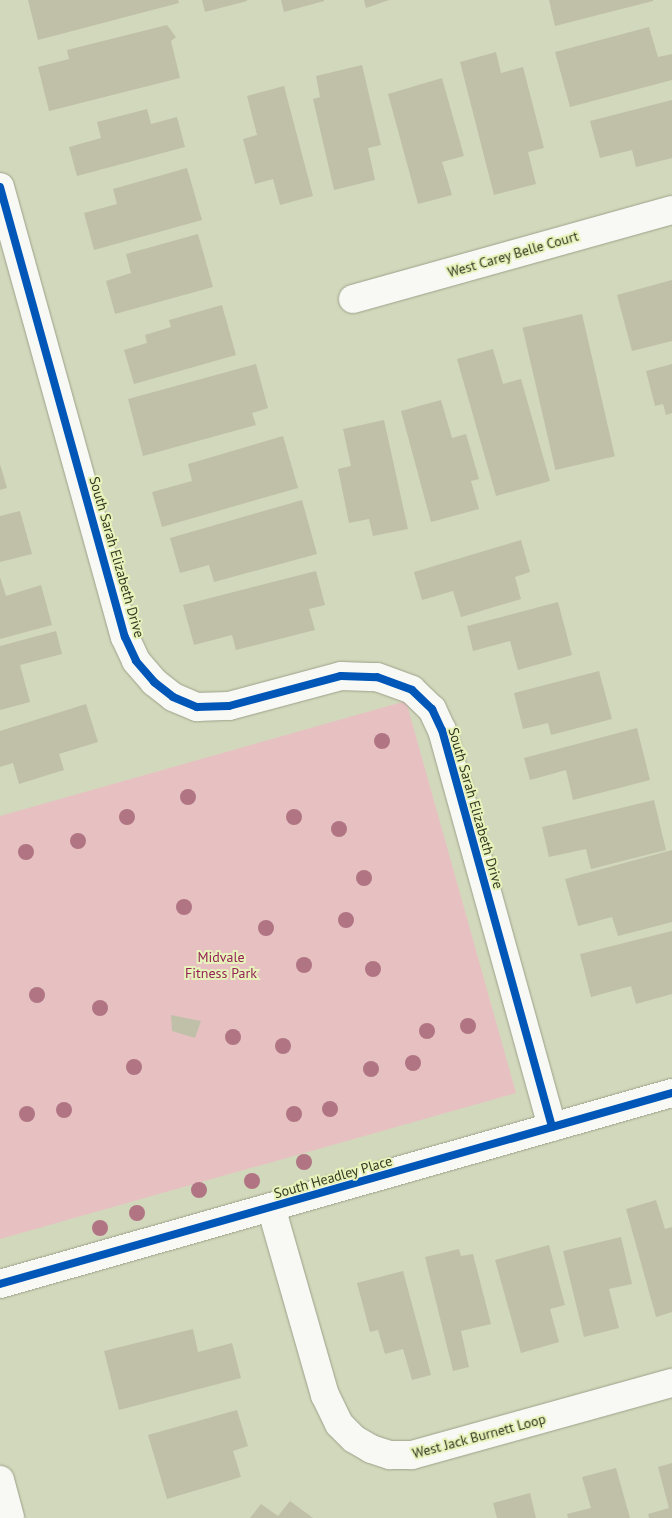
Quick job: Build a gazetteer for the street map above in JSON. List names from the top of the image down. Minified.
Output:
{"streets":{"street":["West Carey Belle Court","South Sarah Elizabeth Drive","South Headley Place","West Jack Burnett Loop"]},"crossings":[["South Sarah Elizabeth Drive","South Headley Place"],["South Headley Place","West Jack Burnett Loop"]],"parks":["Midvale Fitness Park"]}
